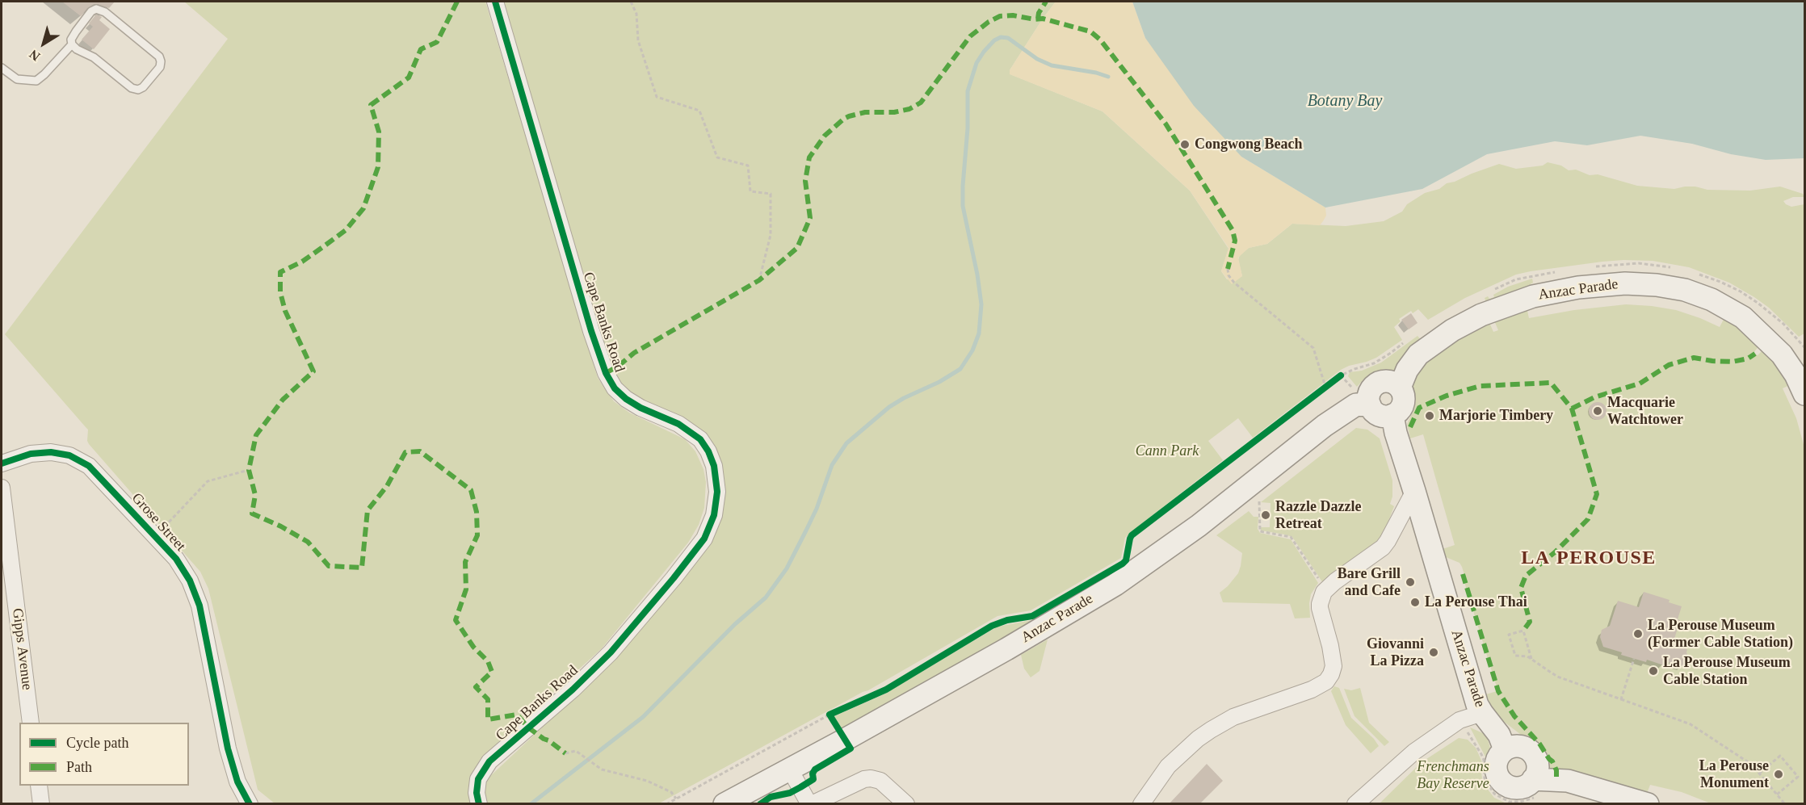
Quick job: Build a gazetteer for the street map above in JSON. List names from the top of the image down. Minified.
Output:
{"streets":{"main road":["Anzac Parade"],"street":["Cape Banks Road","Grose Street","Gipps Avenue"]},"districts":["LA PEROUSE"],"water":["Botany Bay"],"parks":["Cann Park","Frenchmans Bay Reserve"],"places":["Congwong Beach","Macquarie Watchtower","Marjorie Timbery","Razzle Dazzle Retreat","Bare Grill and Cafe","La Perouse Thai","La Perouse Museum (Former Cable Station)","Giovanni La Pizza","La Perouse Museum Cable Station","La Perouse Monument"],"legend":["Cycle path","Path"],"north":"bottom left"}
